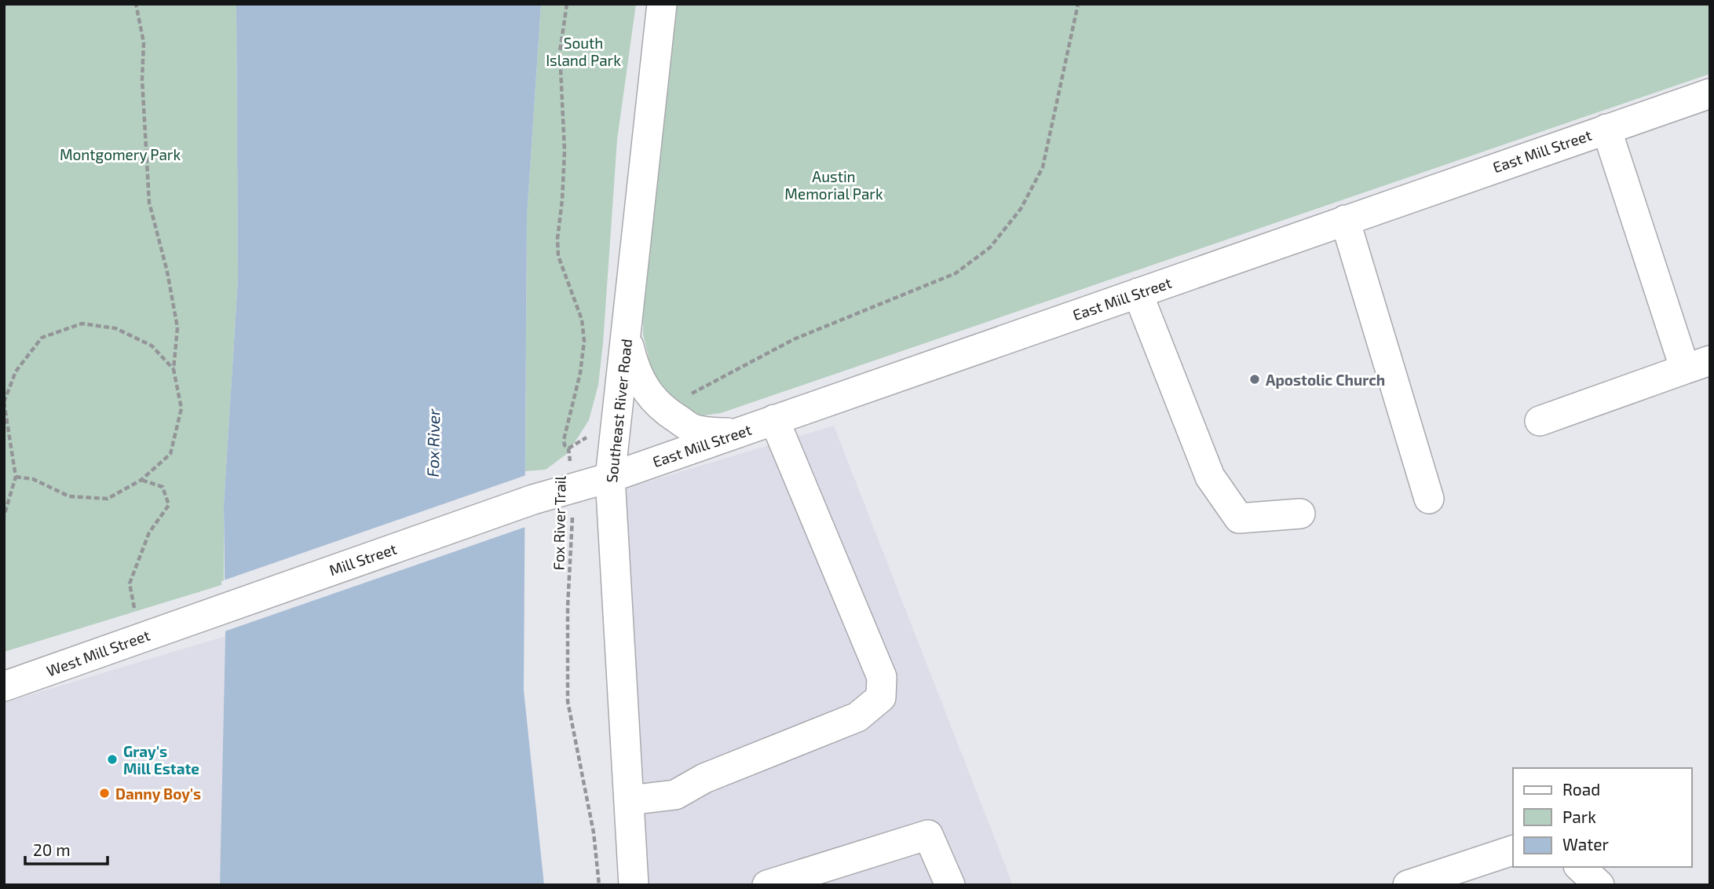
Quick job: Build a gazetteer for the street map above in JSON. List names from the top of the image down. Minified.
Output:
{"streets":{"street":["East Mill Street","Southeast River Road","Mill Street","West Mill Street"],"path":["Fox River Trail"]},"crossings":[["East Mill Street","Southeast River Road"],["East Mill Street","Fox River Trail"],["East Mill Street","Mill Street"],["Mill Street","West Mill Street"]],"water":["Fox River"],"parks":["South Island Park","Montgomery Park","Austin Memorial Park"],"places":["Apostolic Church","Gray's Mill Estate","Danny Boy's"],"legend":["Road","Park","Water"],"scale_bar":"20 m"}
